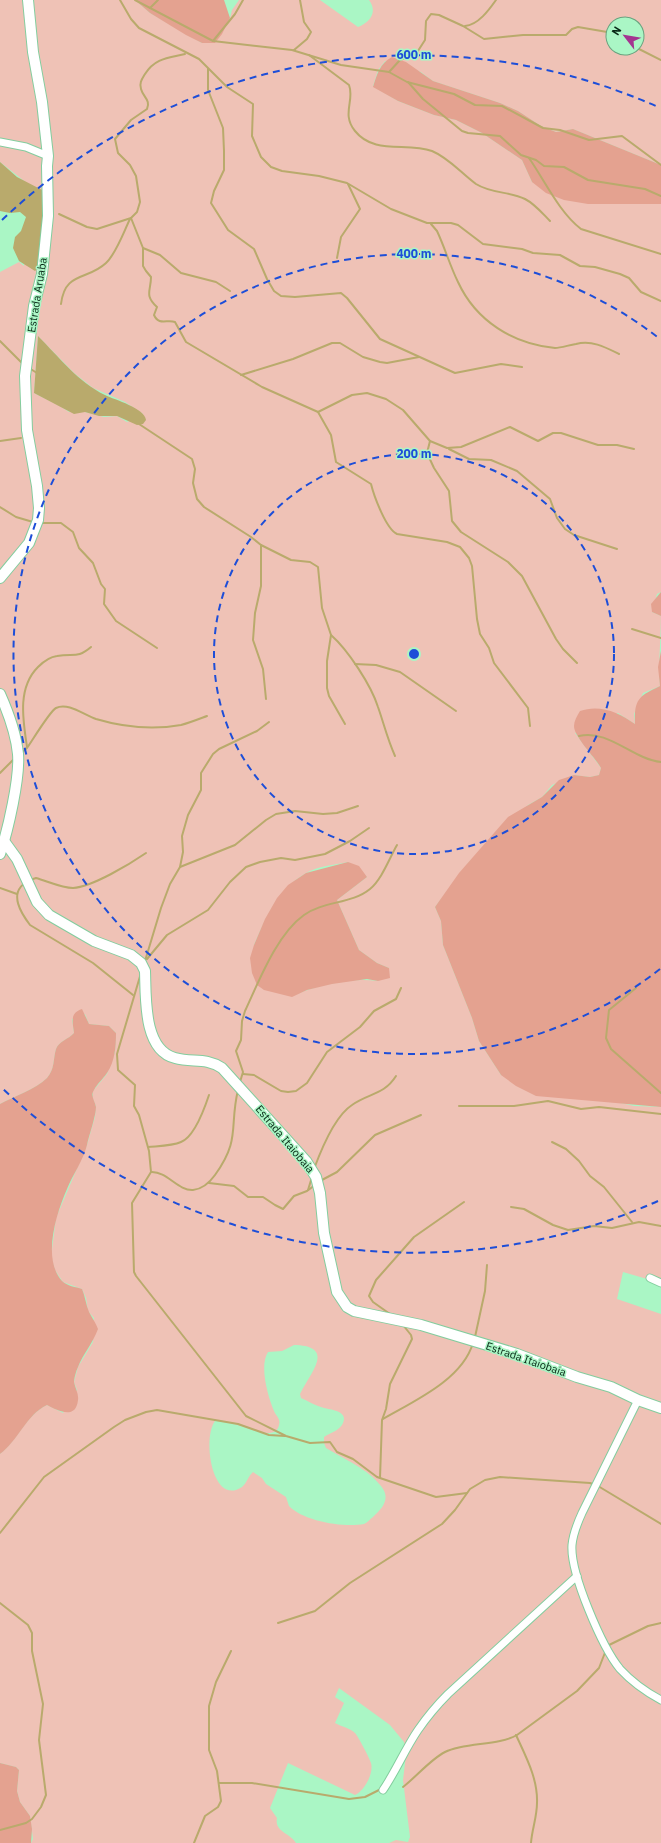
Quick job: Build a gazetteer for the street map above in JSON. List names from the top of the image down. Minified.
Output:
{"streets":{"street":["Estrada Aruaba","Estrada Itaiobaia"]},"north":"top left","rings":["600 m","400 m","200 m"]}
